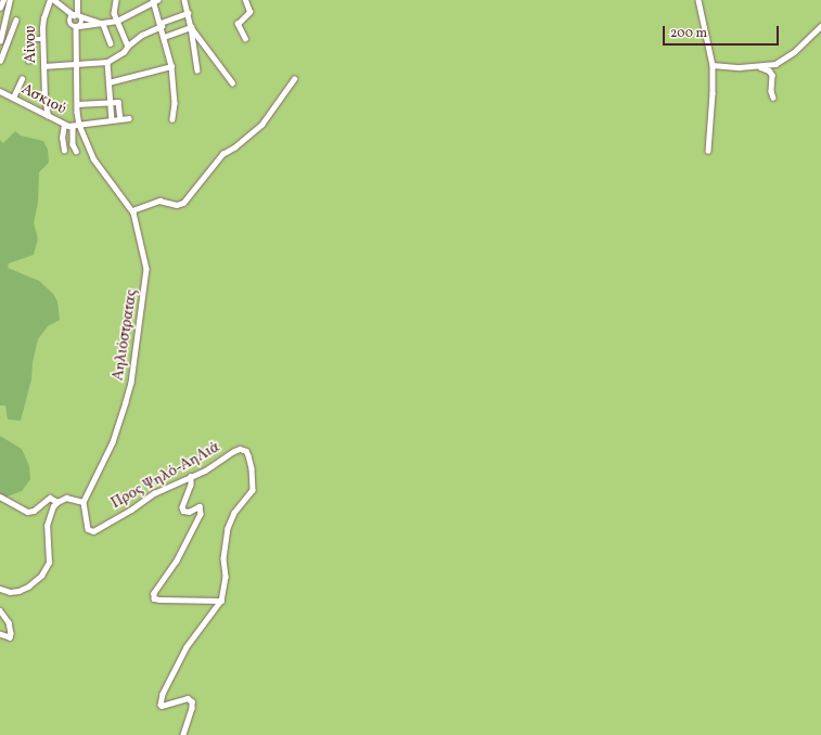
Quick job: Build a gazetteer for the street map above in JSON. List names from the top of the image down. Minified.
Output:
{"streets":{"street":["Αίνου","Ασκιού","Αηλιόστρατας","Προς Ψηλό-ΑηΛιά"]},"crossings":[["Αίνου","Ασκιού"],["Ασκιού","Αηλιόστρατας"],["Αηλιόστρατας","Προς Ψηλό-ΑηΛιά"]],"scale_bar":"200 m"}
